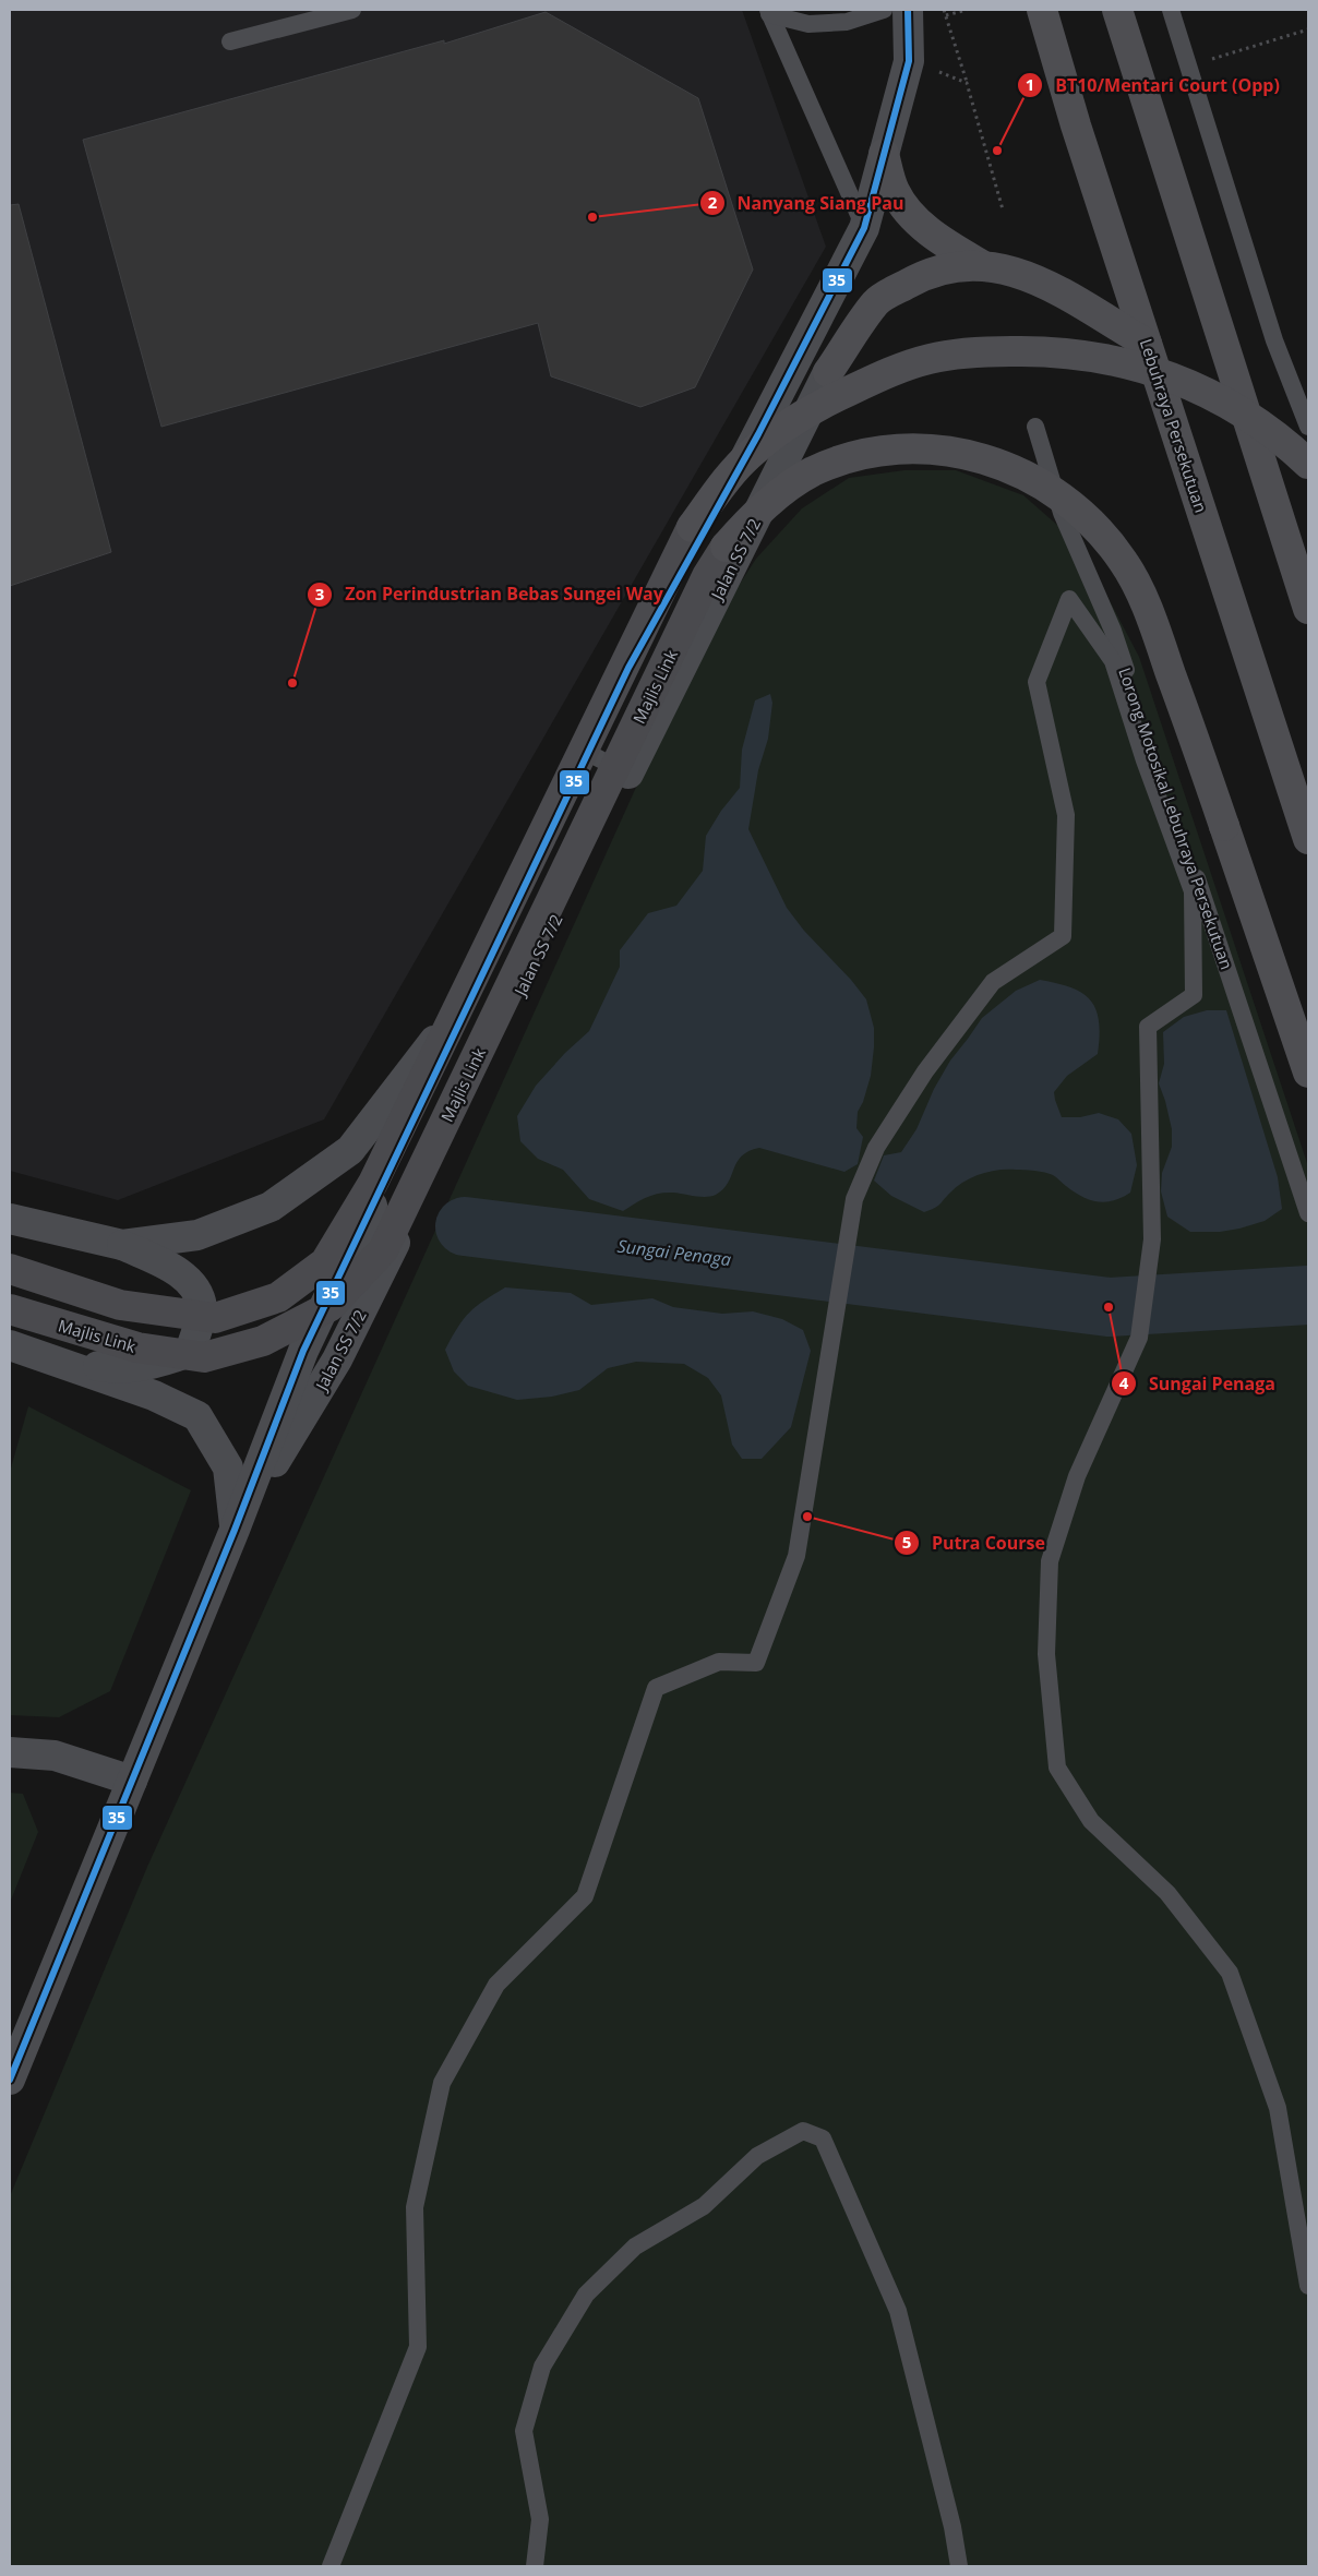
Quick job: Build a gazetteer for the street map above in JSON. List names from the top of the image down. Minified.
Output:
{"streets":{"highway":["Lebuhraya Persekutuan"],"main road":["Majlis Link"],"street":["Jalan SS 7/2"],"lane":["Lorong Motosikal Lebuhraya Persekutuan"]},"water":["Sungai Penaga"],"places":["BT10/Mentari Court (Opp)","Nanyang Siang Pau","Zon Perindustrian Bebas Sungei Way","Sungai Penaga","Putra Course"],"lines":["transit line 35"]}
